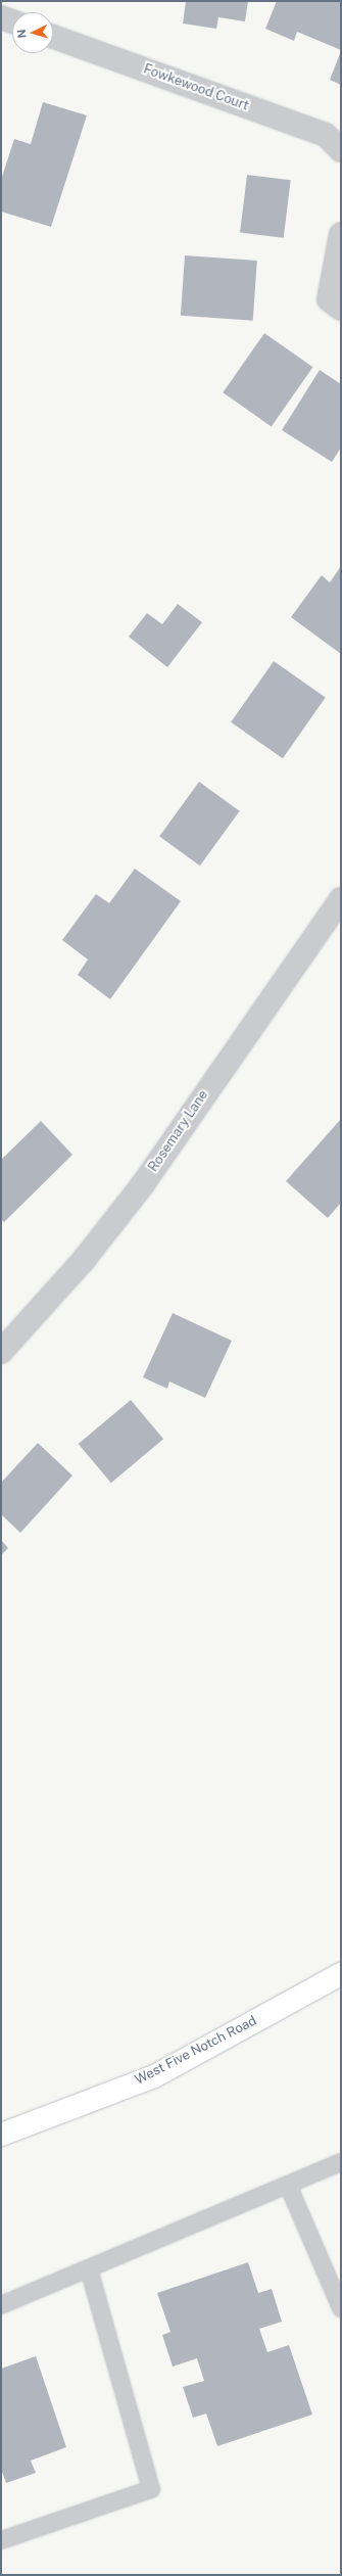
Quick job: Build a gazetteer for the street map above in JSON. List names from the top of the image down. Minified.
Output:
{"streets":{"street":["Fowkewood Court","Rosemary Lane","West Five Notch Road"]},"north":"left"}
